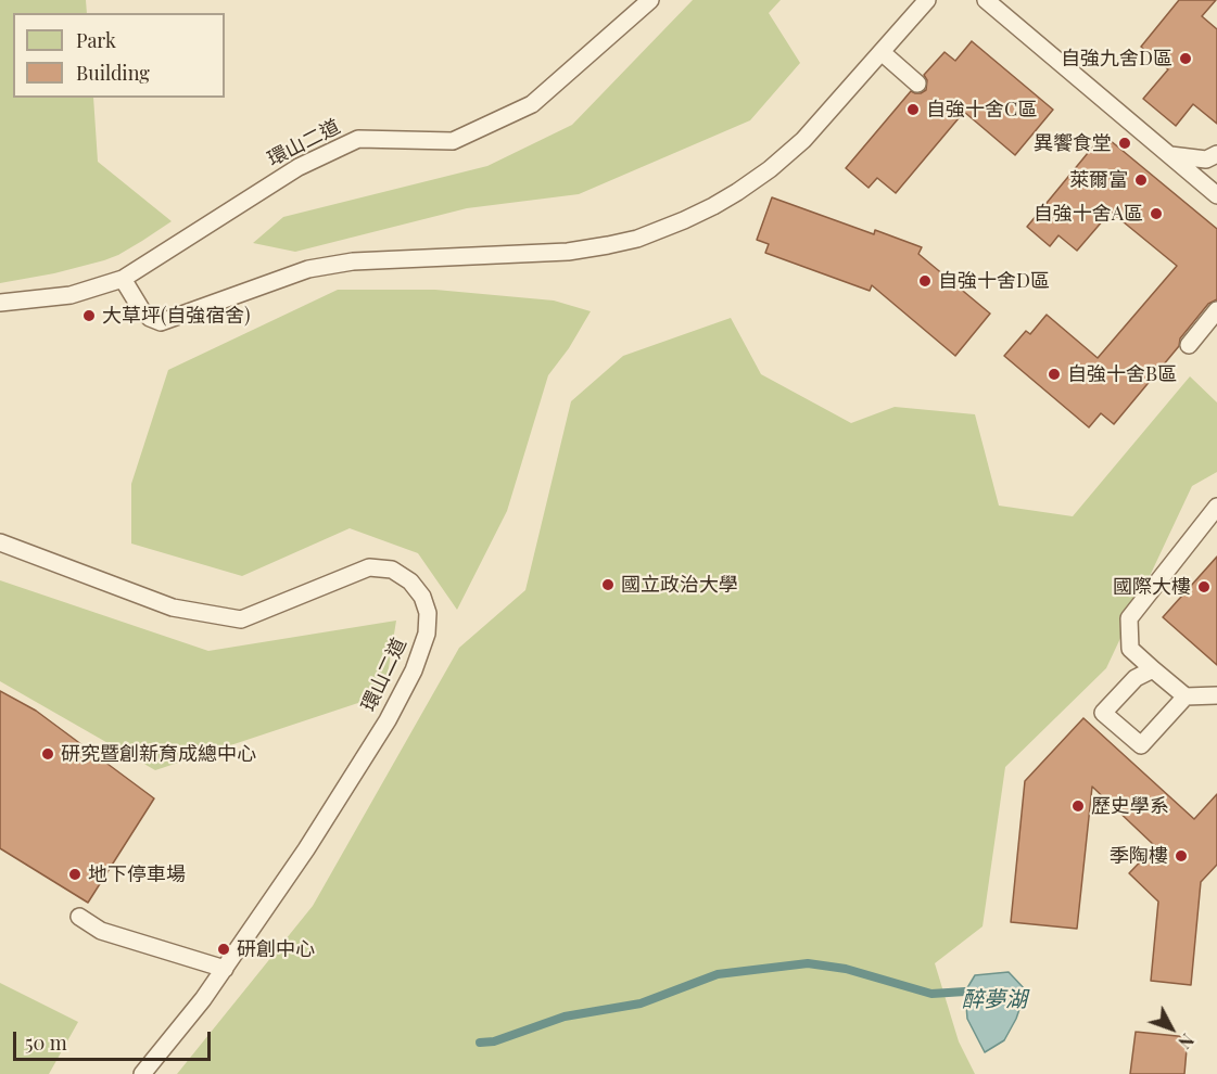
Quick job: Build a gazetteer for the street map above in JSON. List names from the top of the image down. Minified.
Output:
{"streets":{"lane":["環山二道"]},"water":["醉夢湖"],"places":["自強九舍D區","自強十舍C區","異饗食堂","萊爾富","自強十舍A區","自強十舍D區","大草坪(自強宿舍)","自強十舍B區","國立政治大學","國際大樓","研究暨創新育成總中心","歷史學系","季陶樓","地下停車場","研創中心"],"legend":["Park","Building"],"scale_bar":"50 m","north":"bottom right"}
